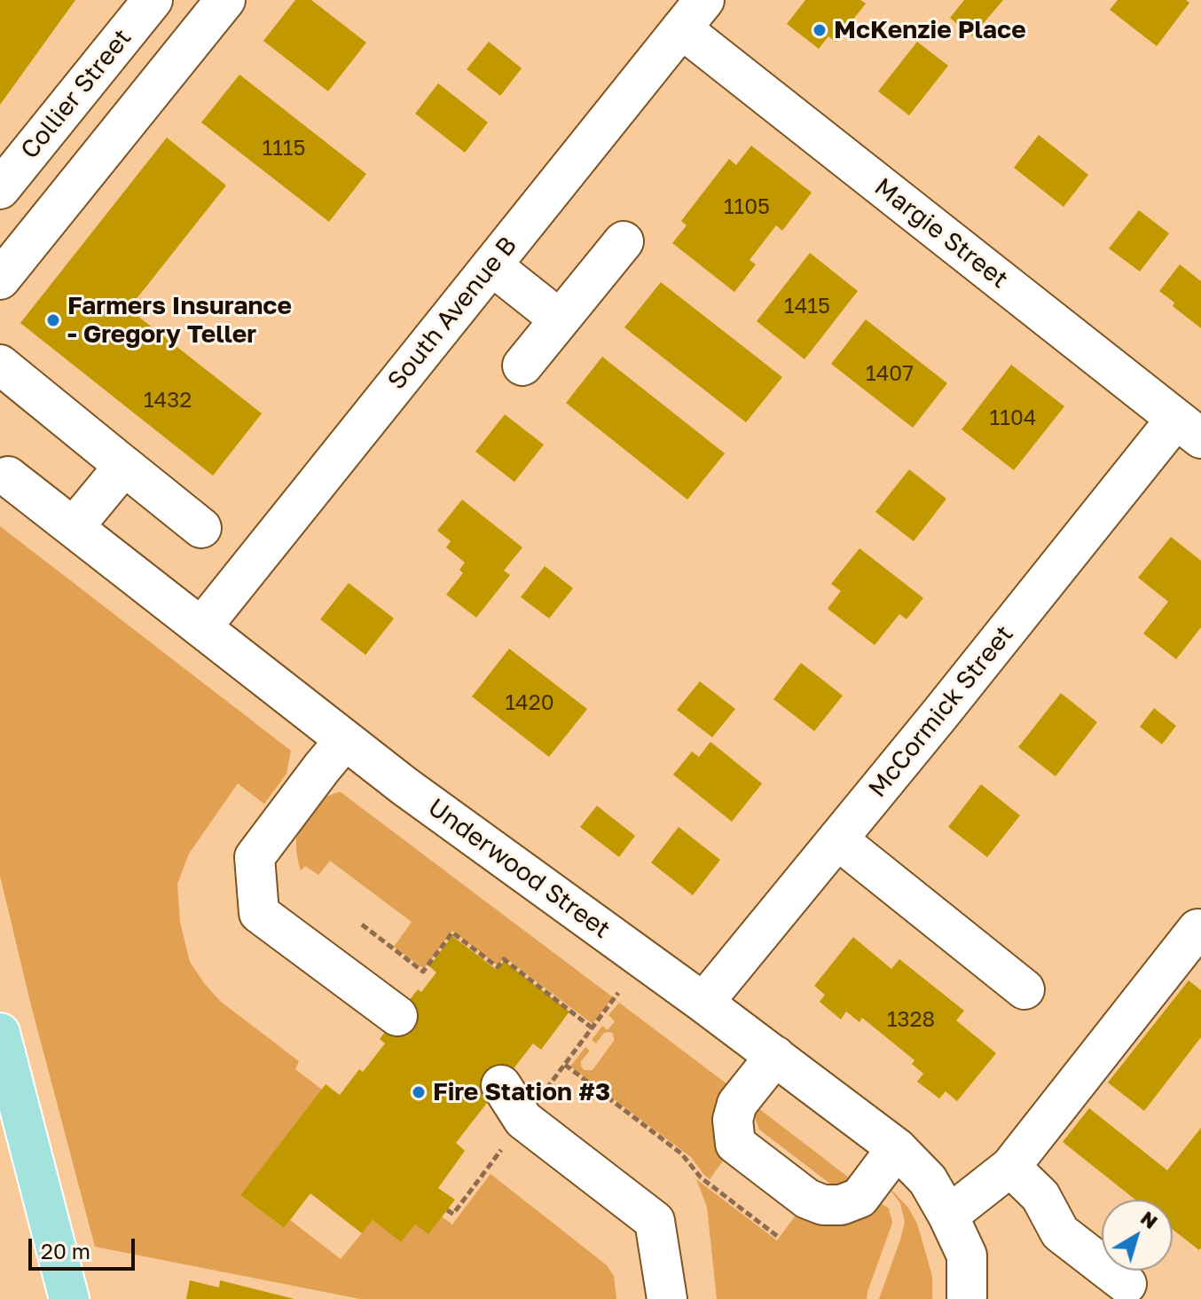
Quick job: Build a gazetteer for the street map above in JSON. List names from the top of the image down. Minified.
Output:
{"streets":{"street":["Collier Street","Margie Street","South Avenue B","McCormick Street","Underwood Street"]},"crossings":[["Margie Street","South Avenue B"],["Margie Street","McCormick Street"],["South Avenue B","Underwood Street"],["McCormick Street","Underwood Street"]],"places":["McKenzie Place","Farmers Insurance - Gregory Teller","Fire Station #3"],"house_numbers":["1115","1105","1415","1407","1432","1104","1420","1328"],"scale_bar":"20 m","north":"top right"}
